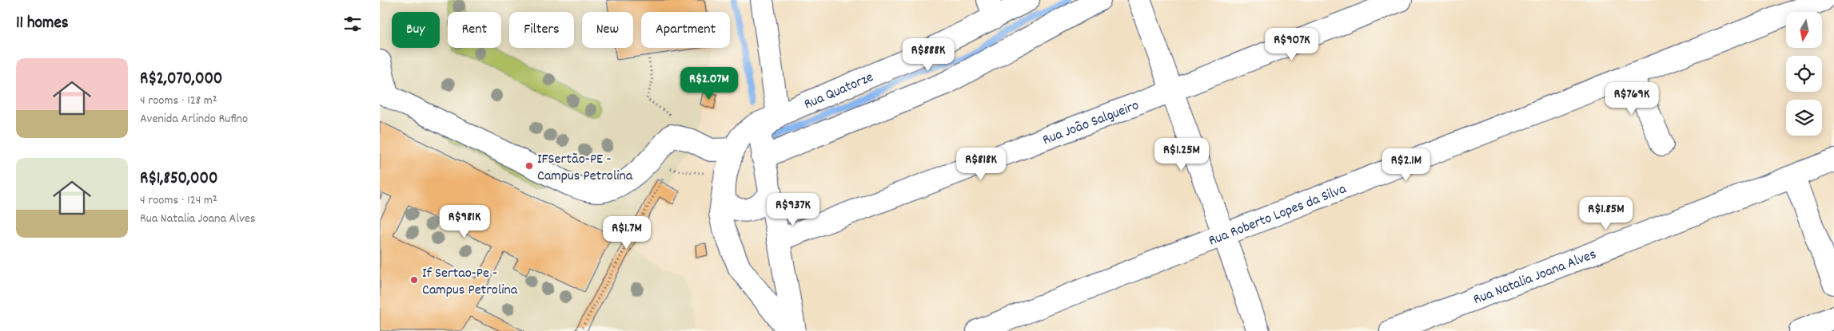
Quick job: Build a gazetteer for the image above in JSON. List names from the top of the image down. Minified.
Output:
{"streets":{"street":["Rua Quatorze","Rua João Salgueiro","Rua Roberto Lopes da Silva","Rua Natalia Joana Alves"]},"places":["IFSertão-PE - Campus Petrolina","If Sertao-Pe - Campus Petrolina"],"north":"bottom","page":{"heading":"11 homes","chip":["Buy","Rent","Filters","New","Apartment"],"price":["R$907K","R$888K","R$2.07M","R$769K","R$1.25M","R$818K","R$2.1M","R$937K","R$1.85M","R$981K","R$1.7M"],"list":[{"name":"R$2,070,000","note":"4 rooms · 128 m² · Avenida Arlindo Rufino"},{"name":"R$1,850,000","note":"4 rooms · 124 m² · Rua Natalia Joana Alves"}]}}
